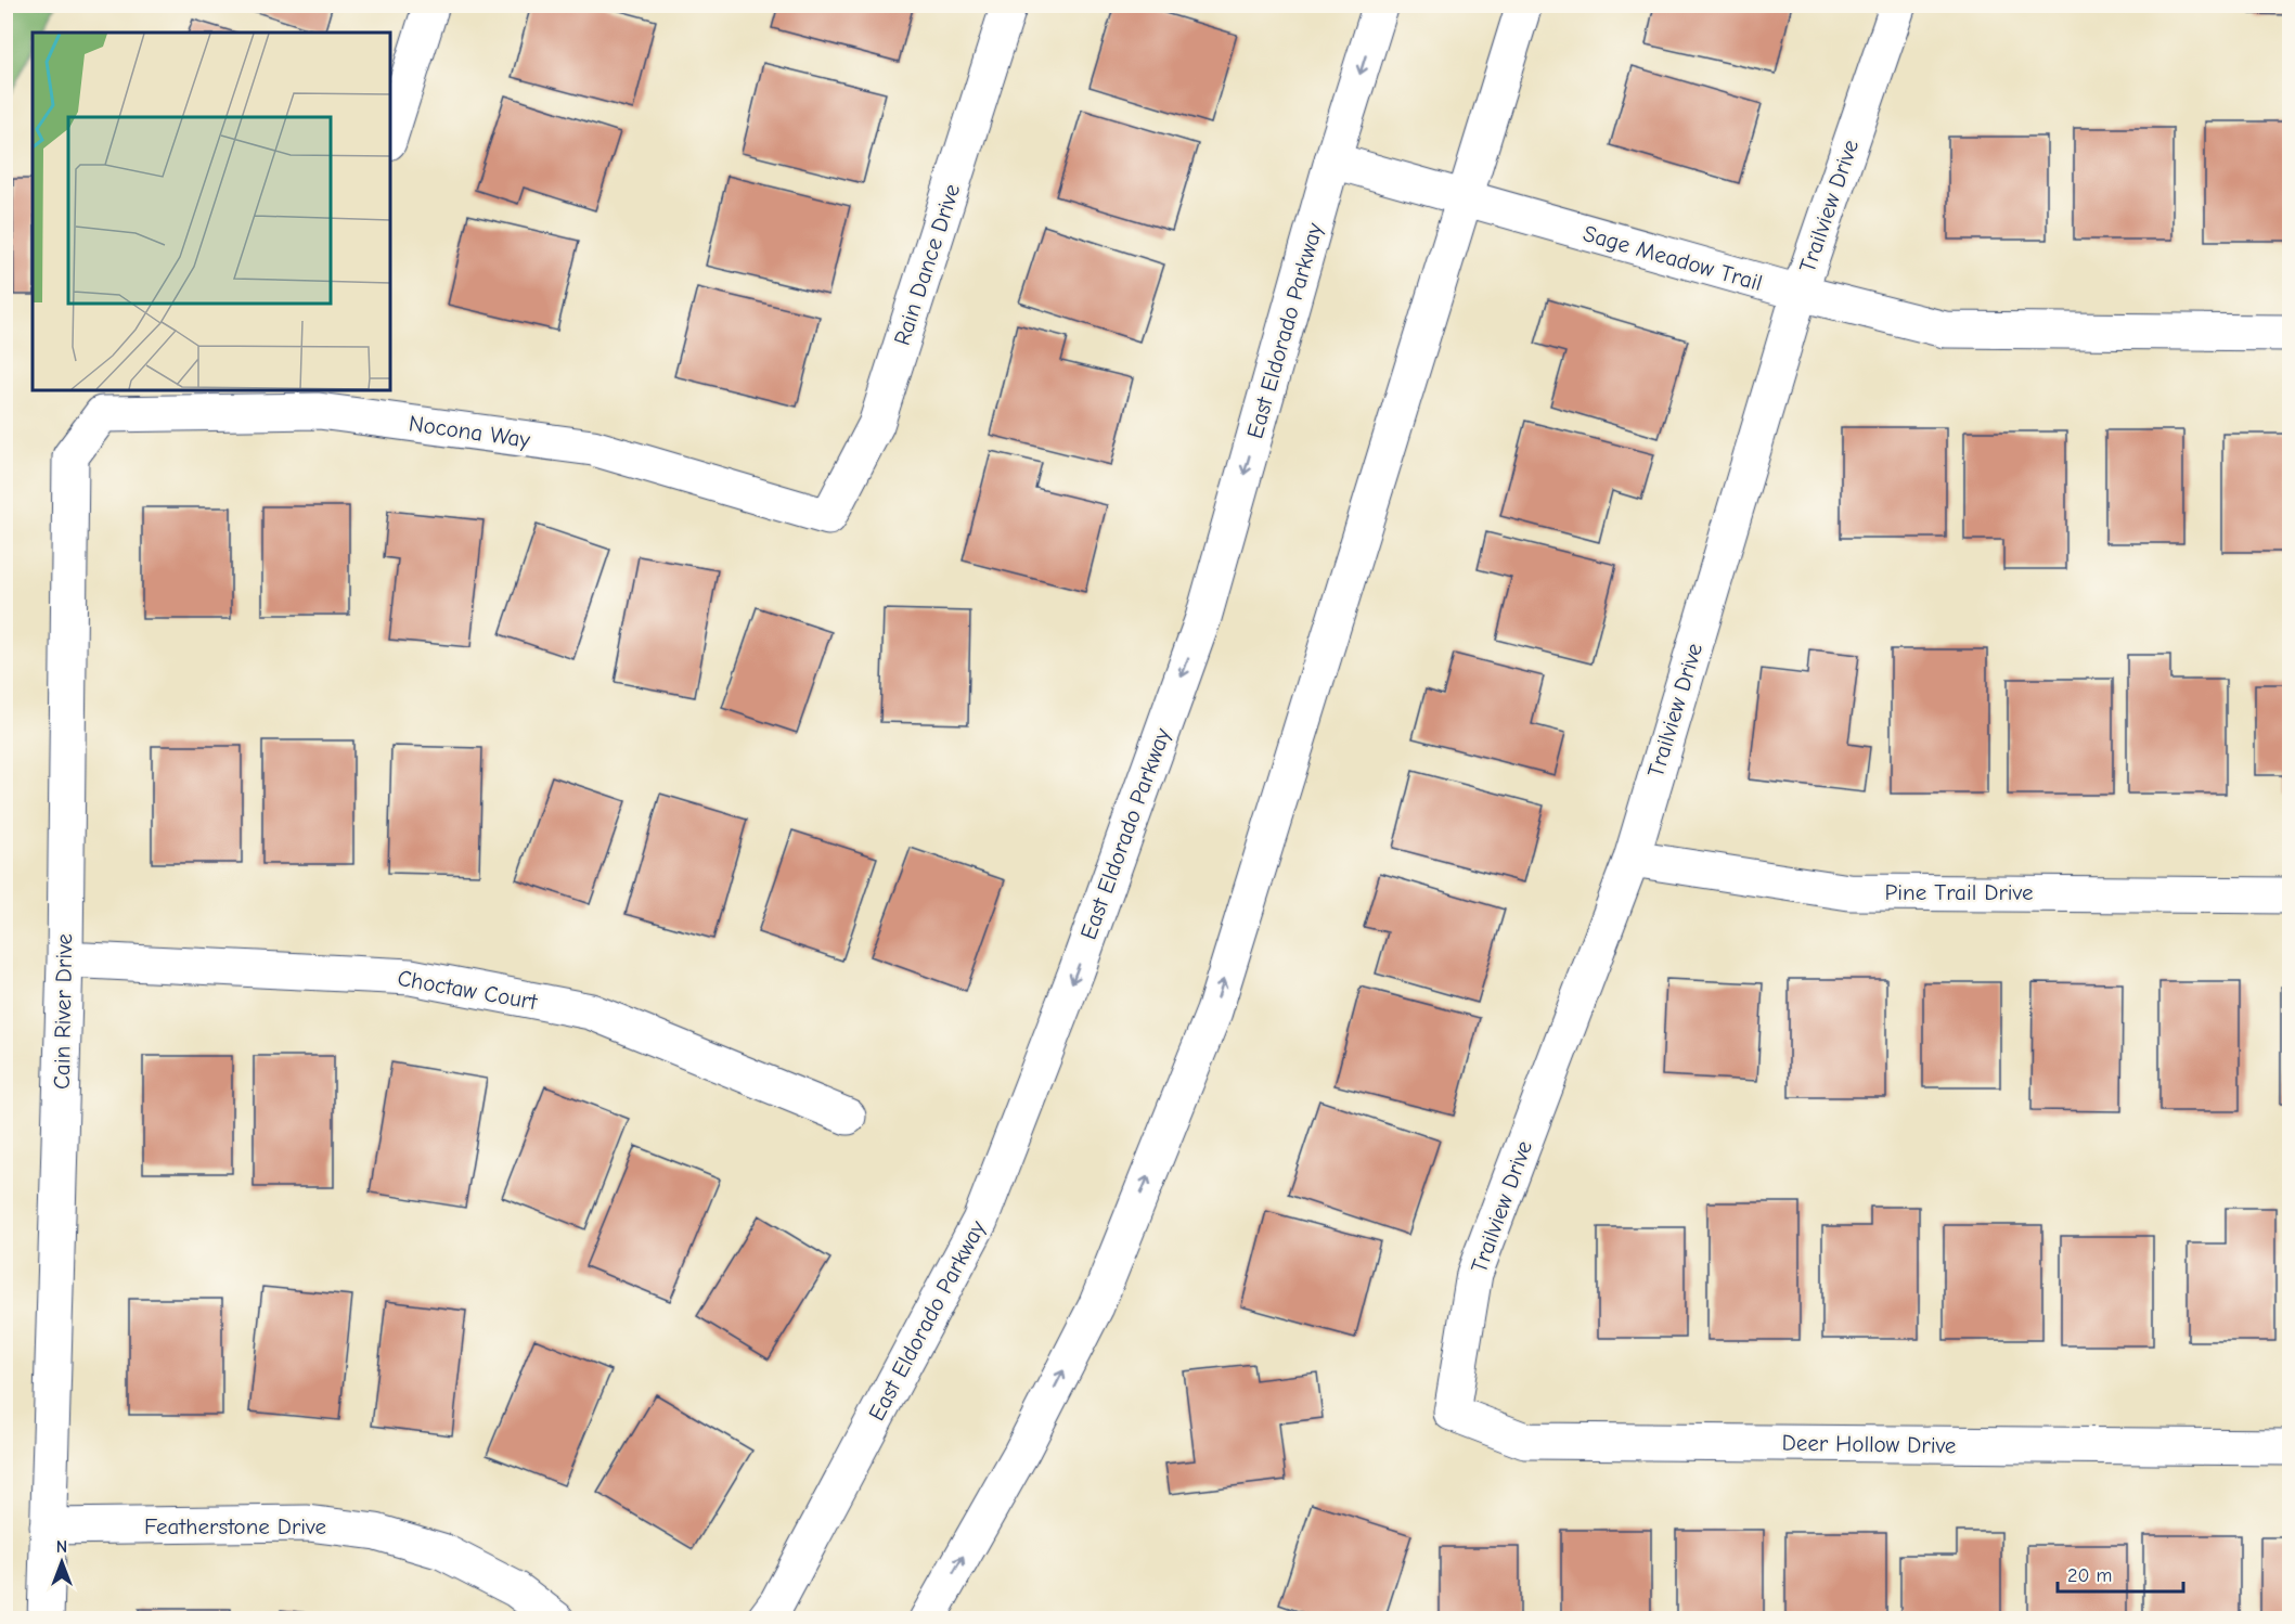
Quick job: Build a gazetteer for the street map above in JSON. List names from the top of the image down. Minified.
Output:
{"streets":{"street":["Trailview Drive","Sage Meadow Trail","Rain Dance Drive","East Eldorado Parkway","Nocona Way","Pine Trail Drive","Choctaw Court","Cain River Drive","Deer Hollow Drive","Featherstone Drive"]},"crossings":[["Trailview Drive","Sage Meadow Trail"],["Trailview Drive","Pine Trail Drive"],["Trailview Drive","Deer Hollow Drive"],["Sage Meadow Trail","East Eldorado Parkway"],["Rain Dance Drive","Nocona Way"],["Nocona Way","Cain River Drive"],["Choctaw Court","Cain River Drive"],["Cain River Drive","Featherstone Drive"]],"scale_bar":"20 m","north":"top"}
